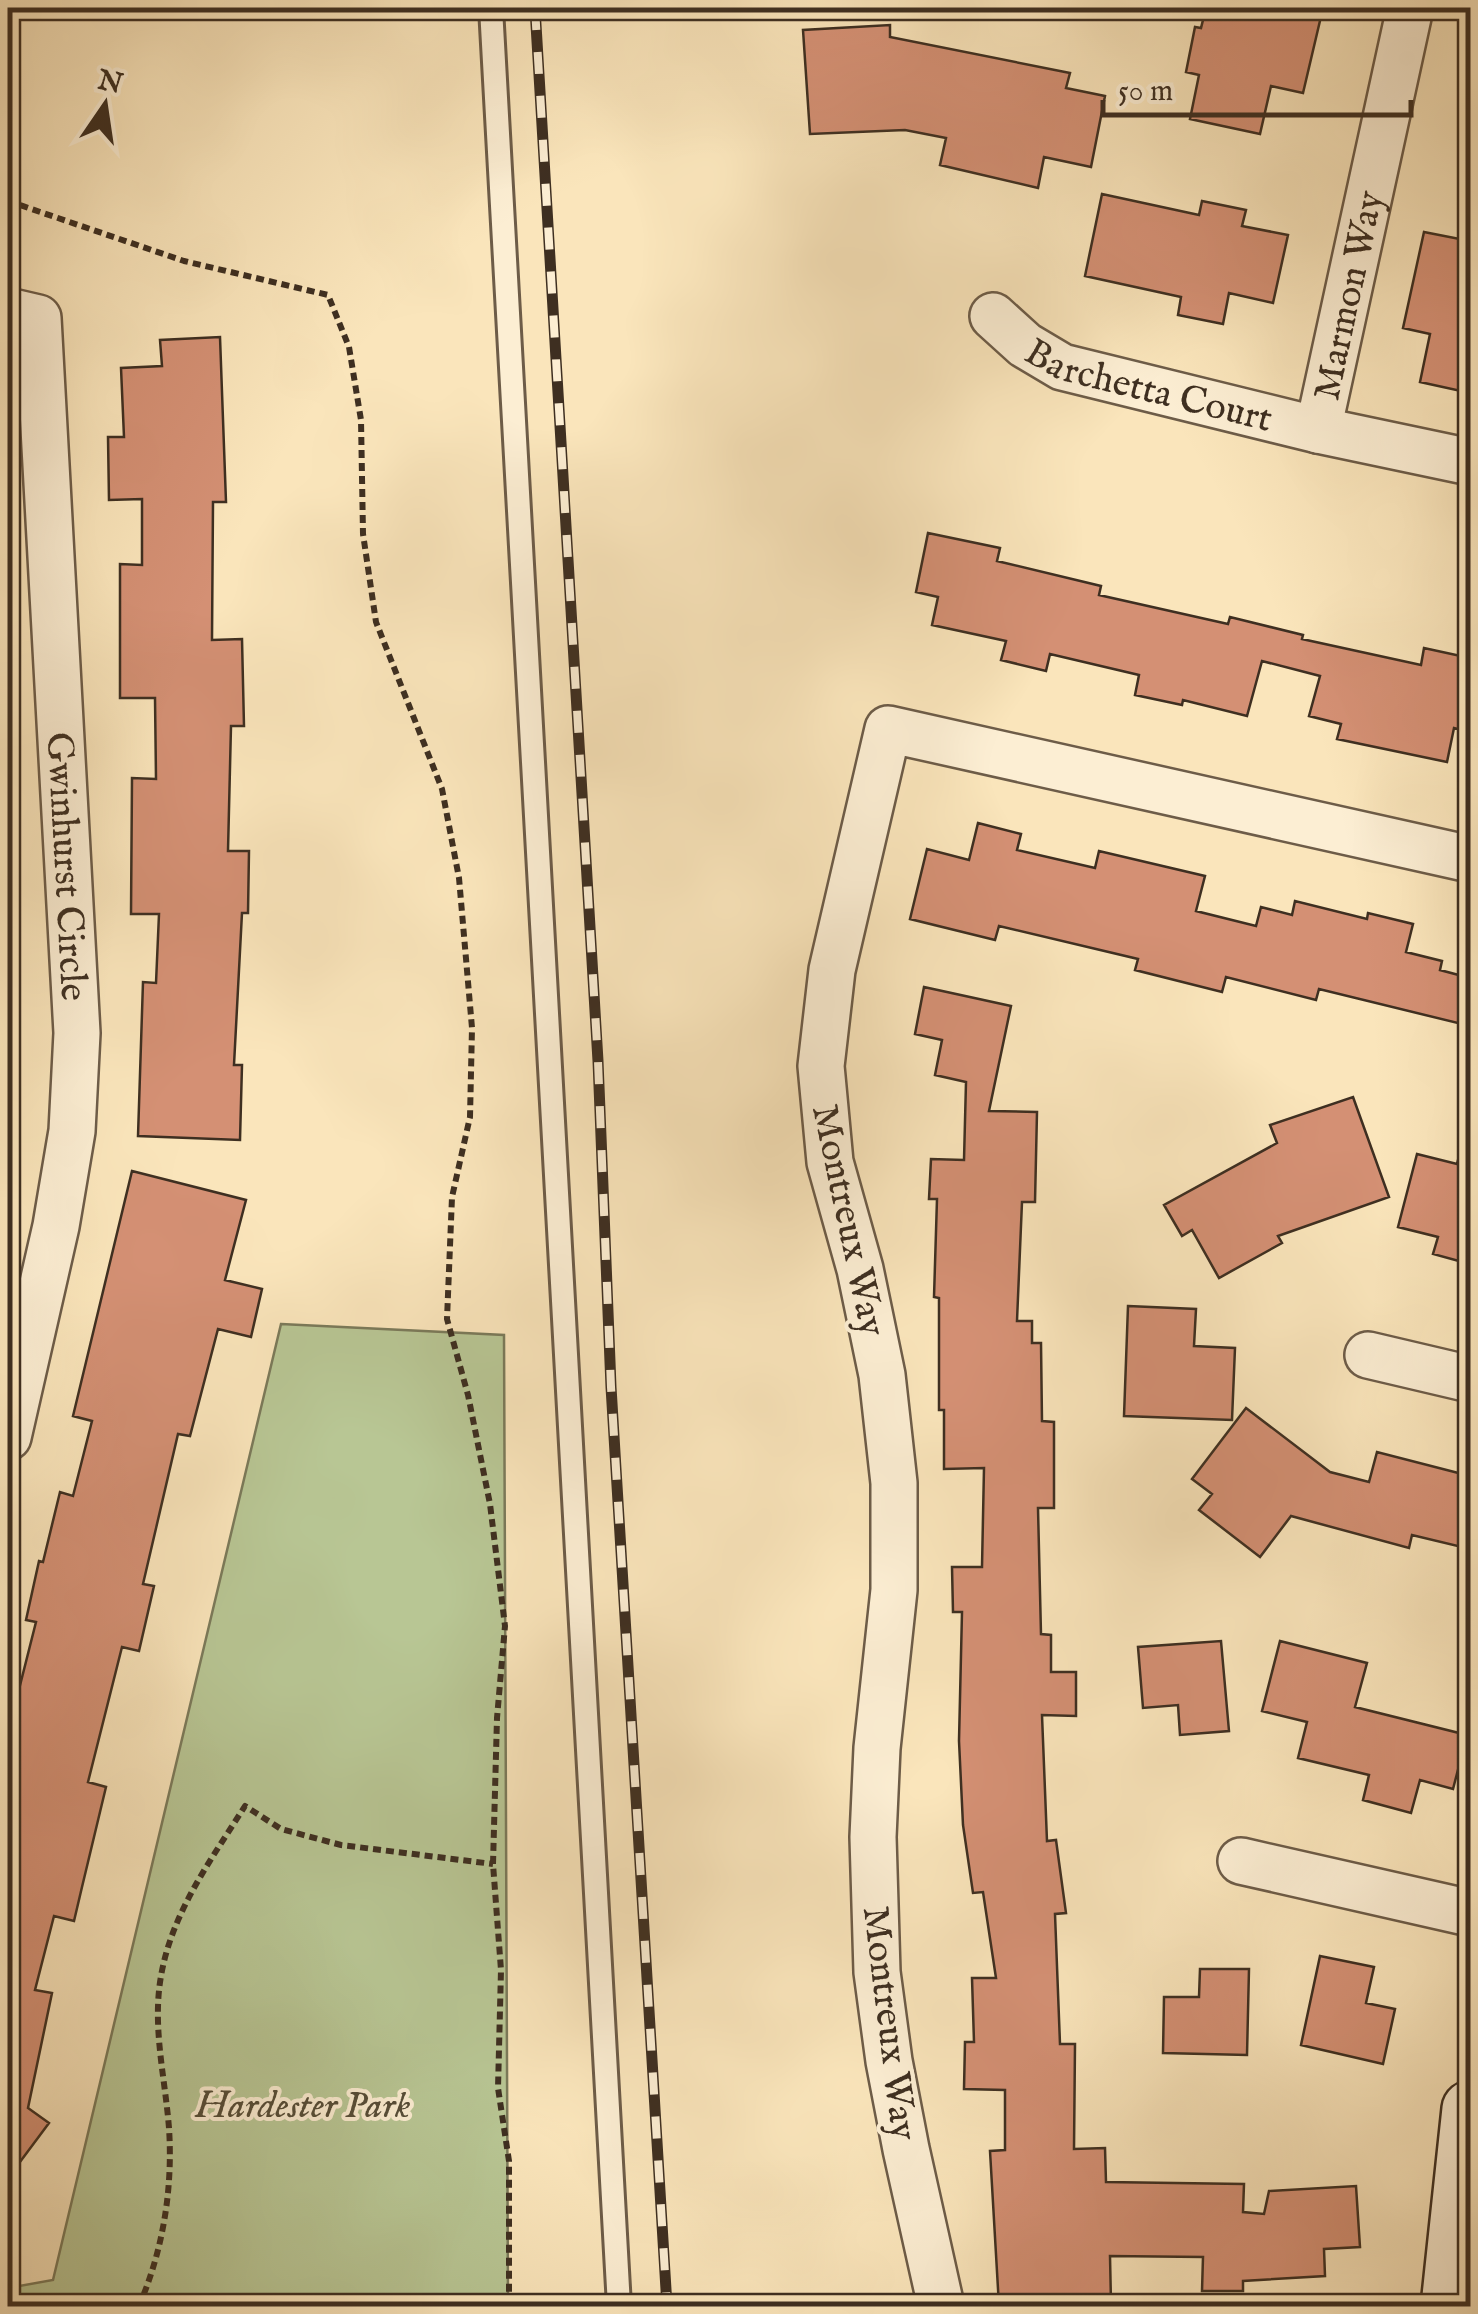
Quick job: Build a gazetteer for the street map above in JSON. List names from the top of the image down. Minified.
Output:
{"streets":{"street":["Marmon Way","Barchetta Court","Gwinhurst Circle","Montreux Way"]},"crossings":[["Marmon Way","Barchetta Court"]],"parks":["Hardester Park"],"scale_bar":"50 m","north":"top"}
